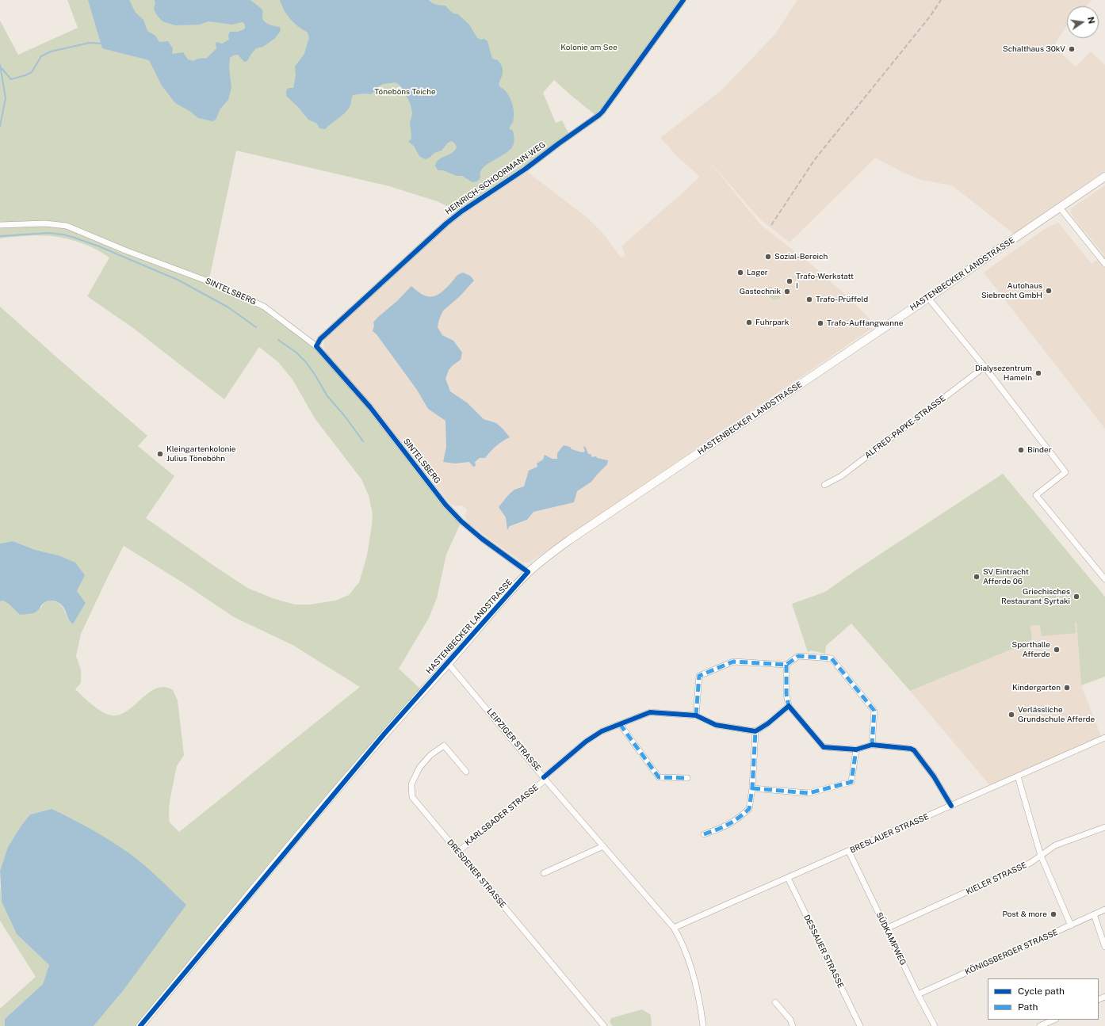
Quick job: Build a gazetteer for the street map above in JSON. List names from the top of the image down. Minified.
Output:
{"streets":{"main road":["HASTENBECKER LANDSTRASSE"],"street":["HEINRICH-SCHOORMANN-WEG","SINTELSBERG","ALFRED-PAPKE-STRASSE","LEIPZIGER STRASSE","KARLSBADER STRASSE","BRESLAUER STRASSE","DRESDENER STRASSE","KIELER STRASSE","SÜDKAMPWEG","DESSAUER STRASSE","KÖNIGSBERGER STRASSE"]},"crossings":[["HEINRICH-SCHOORMANN-WEG","SINTELSBERG"],["HASTENBECKER LANDSTRASSE","SINTELSBERG"],["HASTENBECKER LANDSTRASSE","LEIPZIGER STRASSE"],["LEIPZIGER STRASSE","KARLSBADER STRASSE"],["LEIPZIGER STRASSE","BRESLAUER STRASSE"],["KARLSBADER STRASSE","DRESDENER STRASSE"],["BRESLAUER STRASSE","SÜDKAMPWEG"],["BRESLAUER STRASSE","DESSAUER STRASSE"],["KIELER STRASSE","SÜDKAMPWEG"],["SÜDKAMPWEG","KÖNIGSBERGER STRASSE"]],"parks":["Kolonie am See","Töneböns Teiche"],"places":["Schalthaus 30kV","Sozial-Bereich","Lager","Trafo-Werkstatt I","Autohaus Siebrecht GmbH","Gastechnik","Trafo-Prüffeld","Fuhrpark","Trafo-Auffangwanne","Dialysezentrum Hameln","Binder","Kleingartenkolonie Julius Töneböhn","SV Eintracht Afferde 06","Griechisches Restaurant Syrtaki","Sporthalle Afferde","Kindergarten","Verlässliche Grundschule Afferde","Post & more"],"legend":["Cycle path","Path"],"north":"right"}
